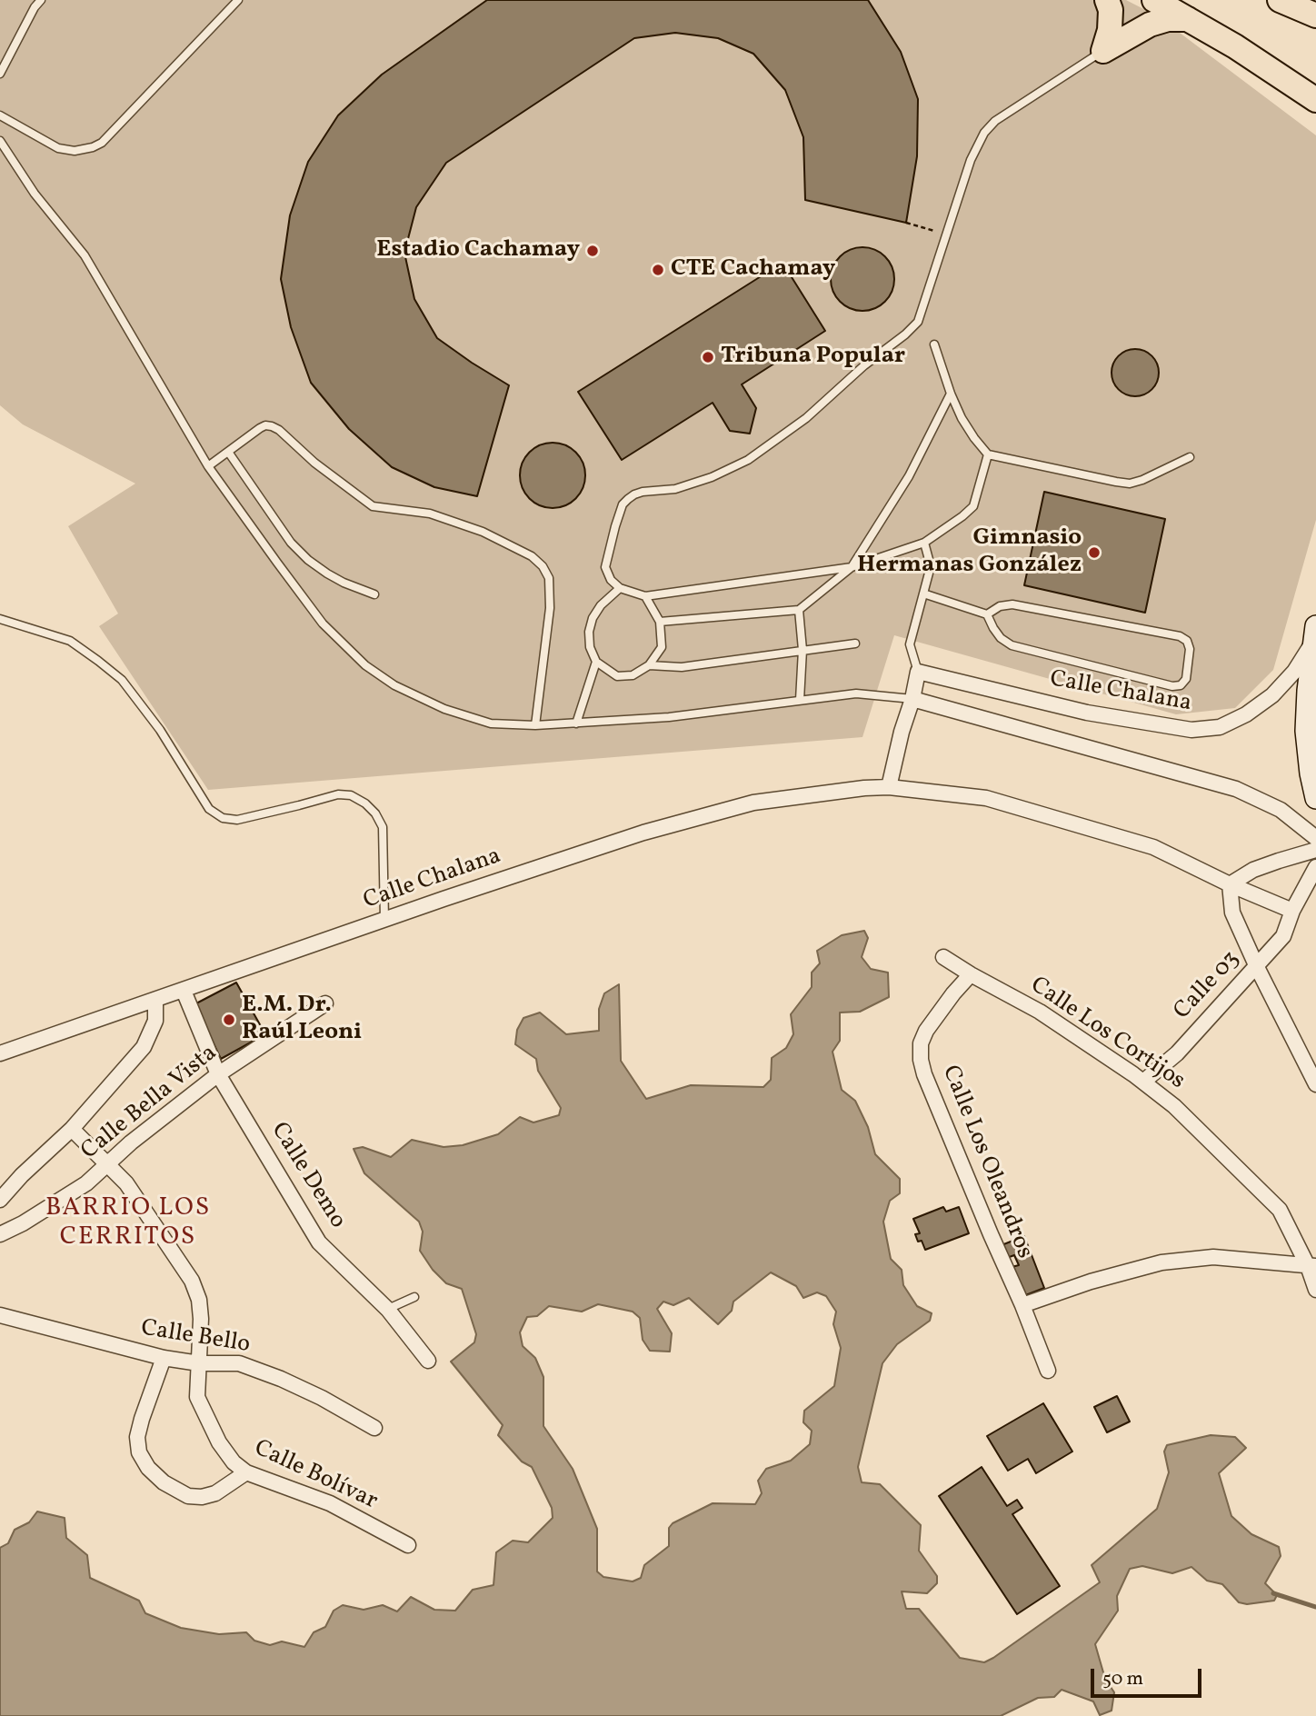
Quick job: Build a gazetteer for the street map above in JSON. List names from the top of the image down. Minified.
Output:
{"streets":{"street":["Calle Chalana","Calle 03","Calle Los Cortijos","Calle Bella Vista","Calle Los Oleandros","Calle Demo","Calle Bello","Calle Bolívar"]},"crossings":[["Calle Chalana","Calle 03"],["Calle Chalana","Calle Demo"],["Calle 03","Calle Los Cortijos"],["Calle Los Cortijos","Calle Los Oleandros"],["Calle Bella Vista","Calle Demo"],["Calle Bella Vista","Calle Bolívar"],["Calle Bello","Calle Bolívar"]],"districts":["BARRIO LOS CERRITOS"],"places":["Estadio Cachamay","CTE Cachamay","Tribuna Popular","Gimnasio Hermanas González","E.M. Dr. Raúl Leoni"],"scale_bar":"50 m"}
